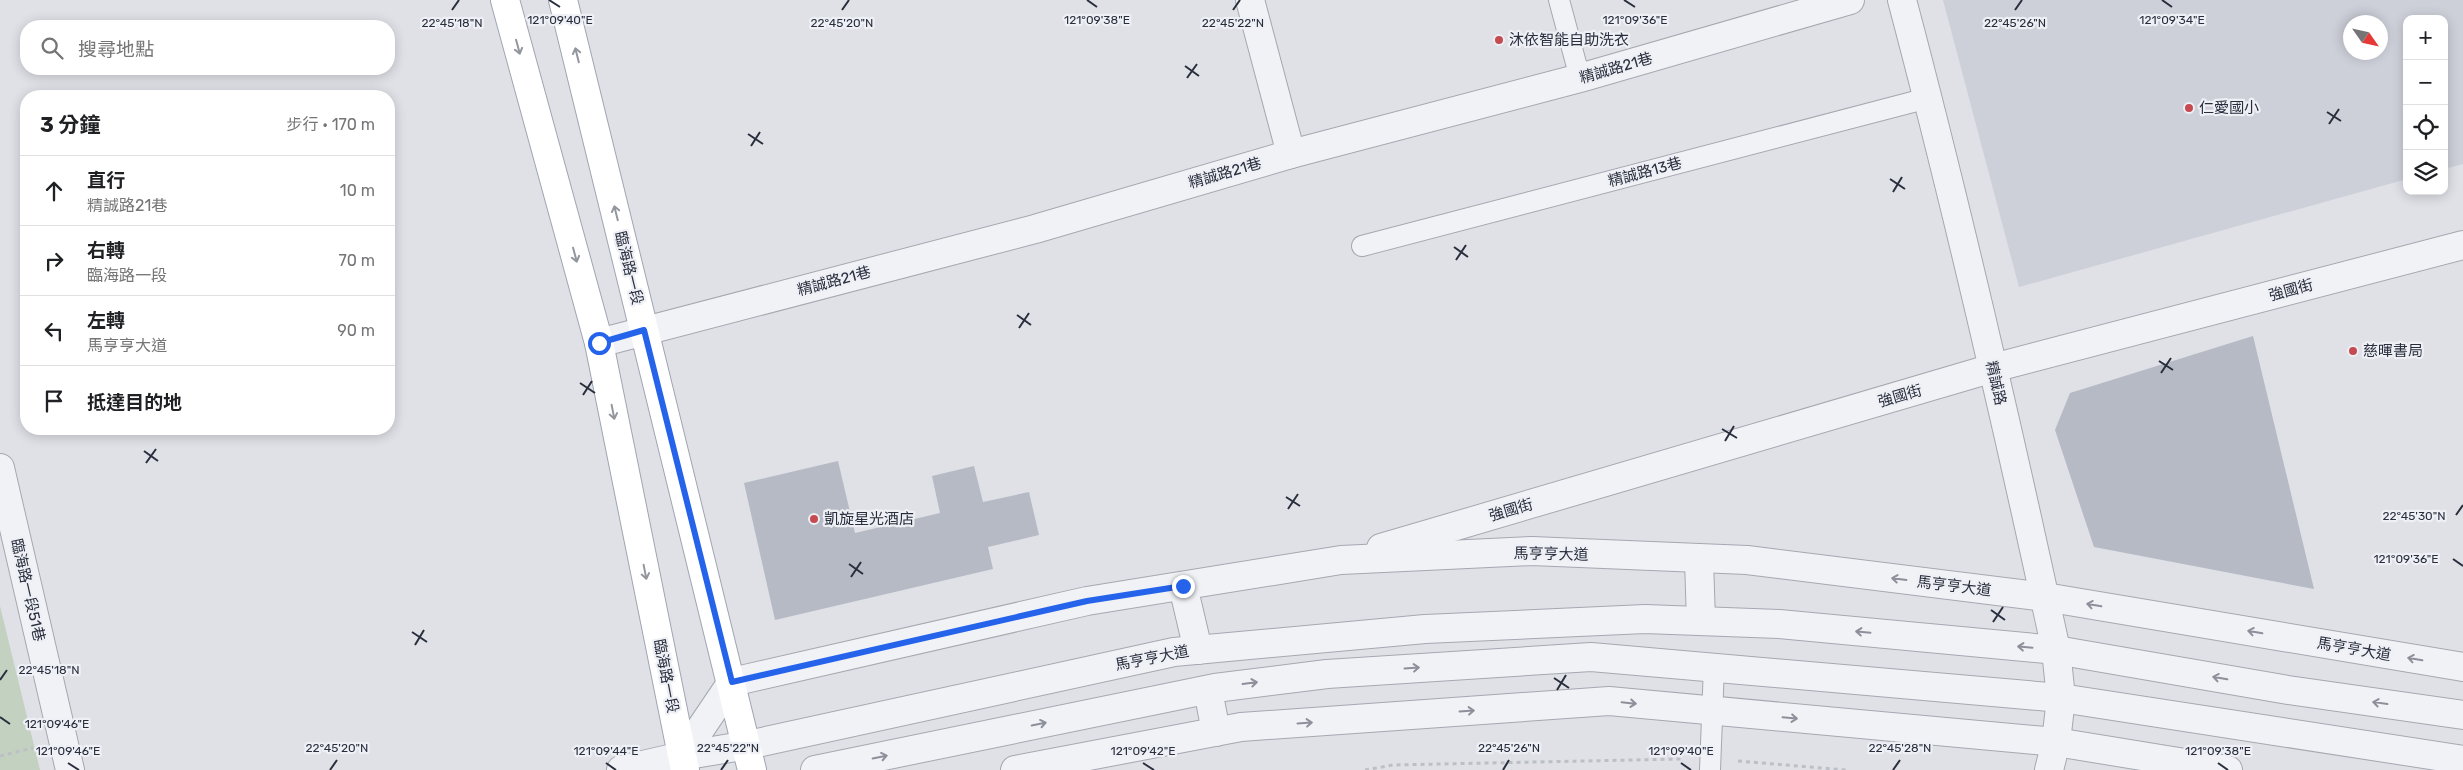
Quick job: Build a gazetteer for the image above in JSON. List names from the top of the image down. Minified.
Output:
{"streets":{"main road":["臨海路一段"],"street":["精誠路21巷","強國街","精誠路","馬亨亨大道","臨海路一段51巷"],"lane":["精誠路13巷"]},"crossings":[["精誠路21巷","臨海路一段"],["精誠路13巷","精誠路"],["臨海路一段","馬亨亨大道"],["強國街","精誠路"],["強國街","馬亨亨大道"],["精誠路","馬亨亨大道"]],"places":["沐依智能自助洗衣","仁愛國小","慈暉書局","凱旋星光酒店"],"north":"bottom right","page":{"map_buttons":["+","−"],"search":"搜尋地點","heading":["3 分鐘","步行 · 170 m"],"list":[["直行","精誠路21巷","10 m"],["右轉","臨海路一段","70 m"],["左轉","馬亨亨大道","90 m"],"抵達目的地"]},"coordinates":["121°09'40\"E","121°09'38\"E","121°09'36\"E","121°09'34\"E","22°45'18\"N","22°45'20\"N","22°45'22\"N","22°45'26\"N","22°45'30\"N","121°09'46\"E","22°45'28\"N","121°09'44\"E","121°09'42\"E"]}
